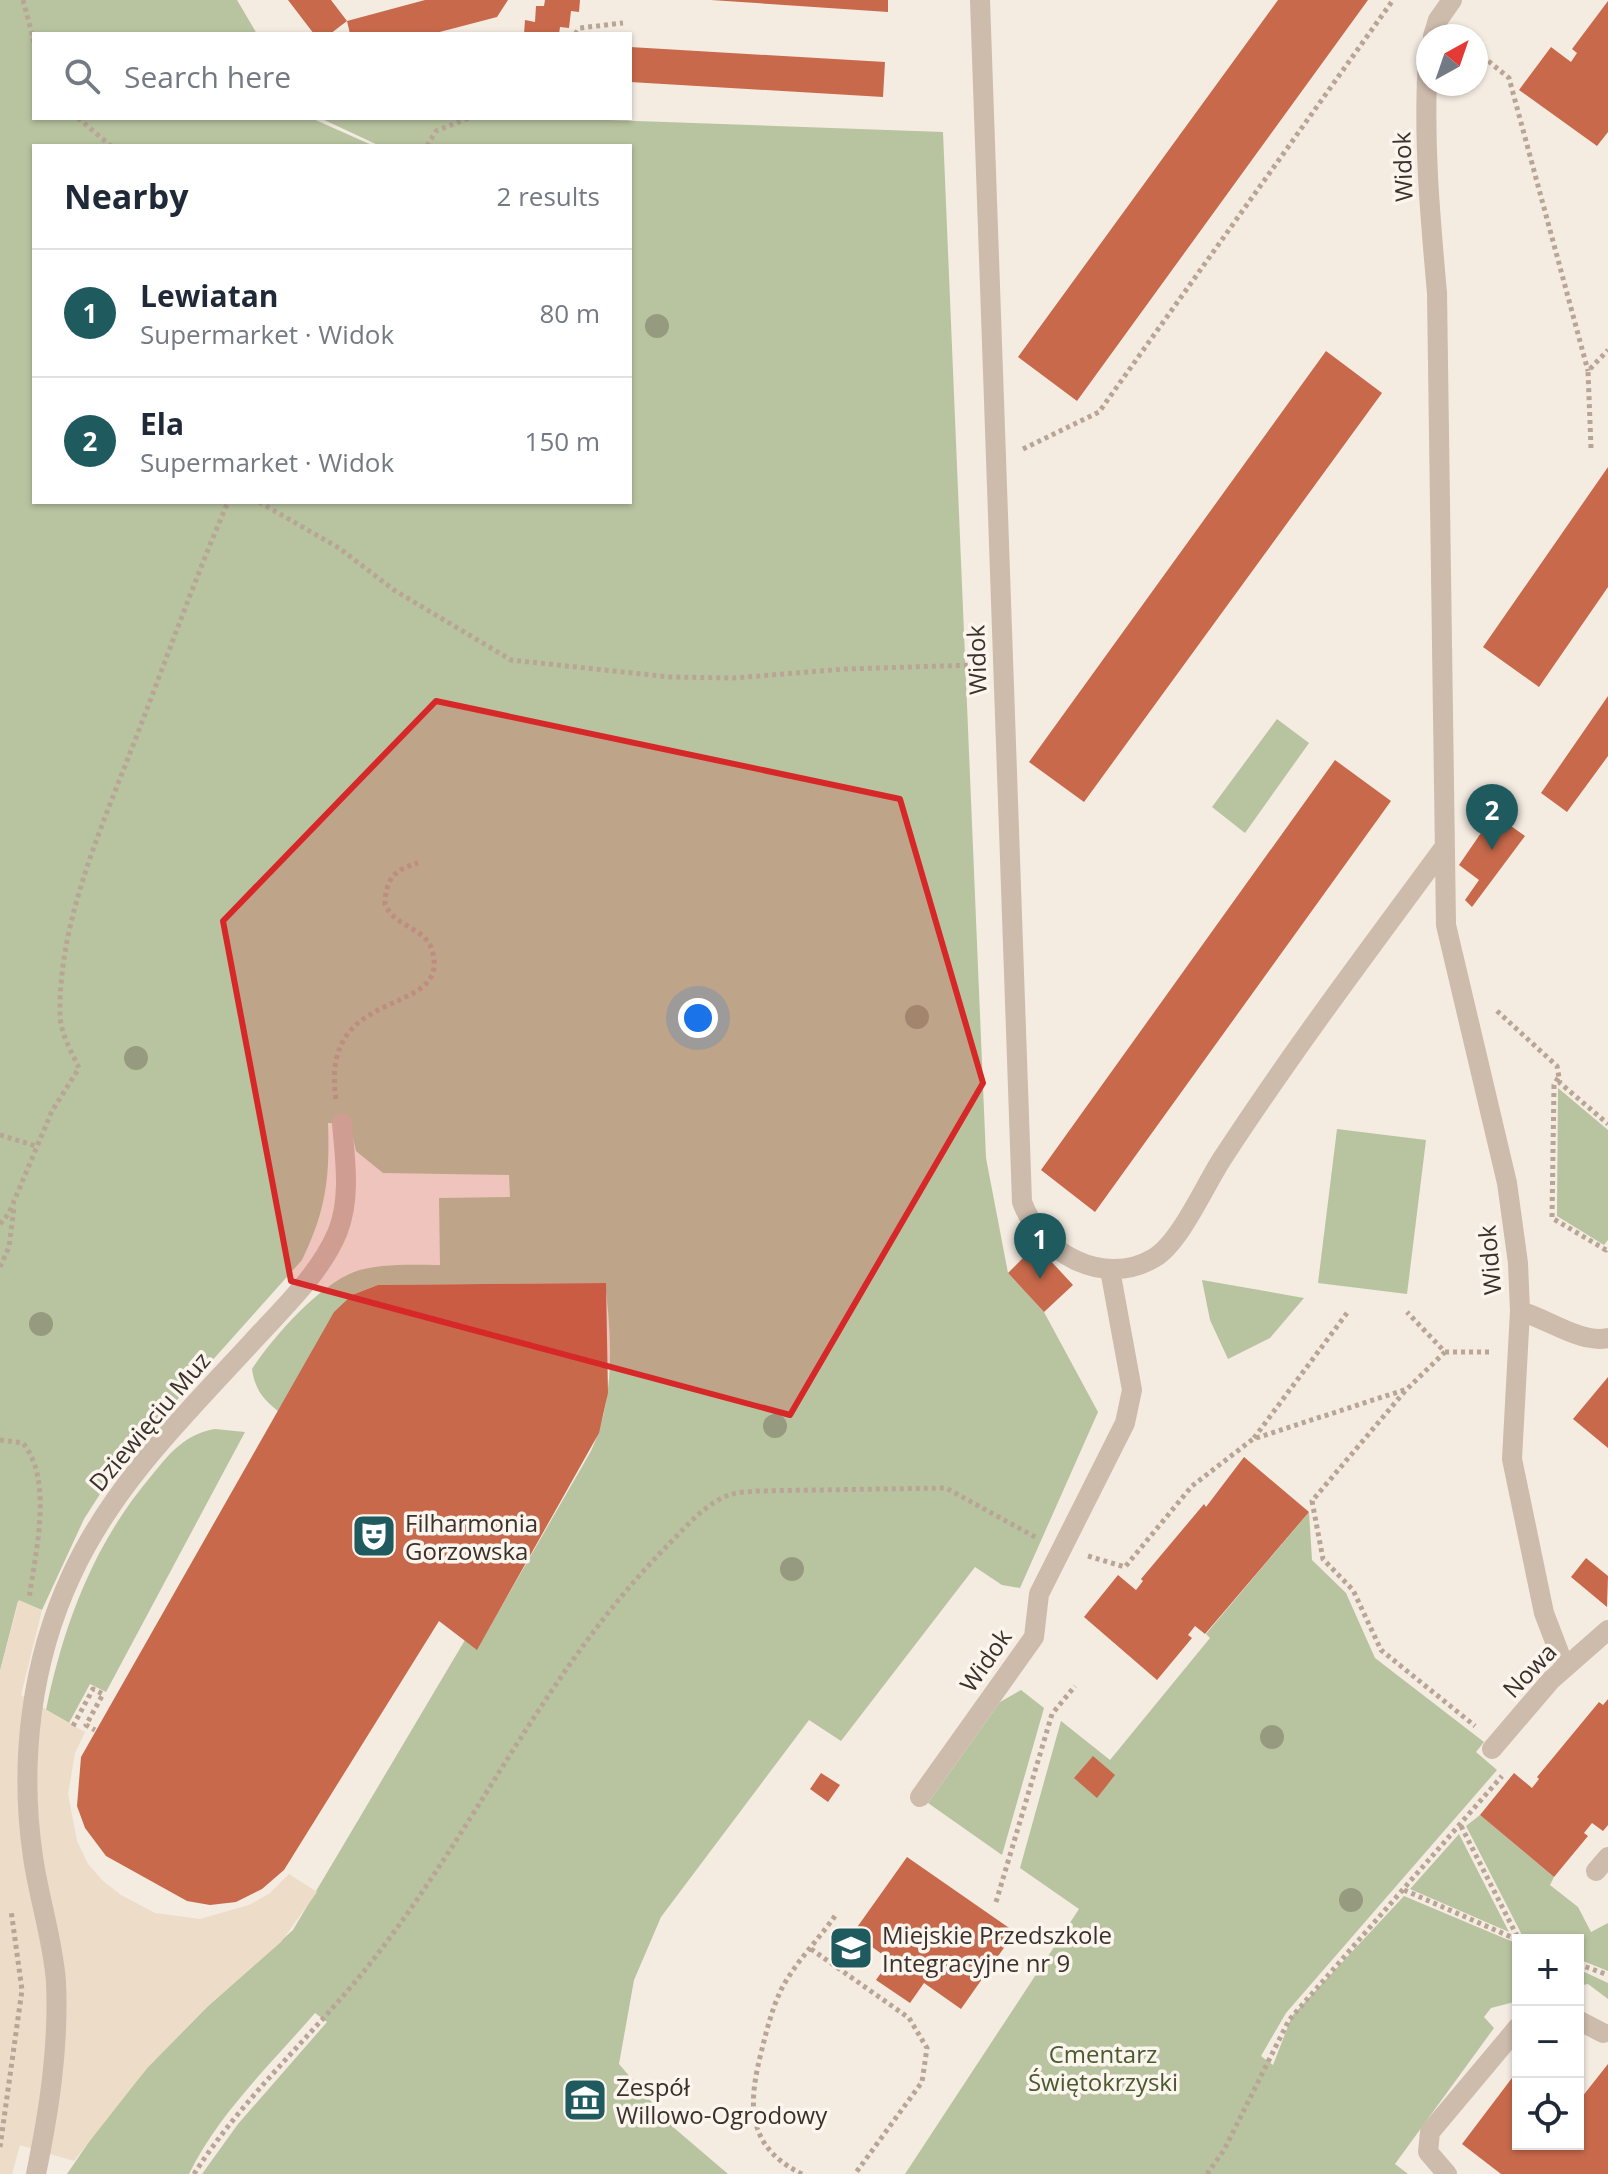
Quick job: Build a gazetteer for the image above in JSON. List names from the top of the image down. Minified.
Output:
{"streets":{"street":["Widok","Dziewięciu Muz","Nowa"]},"crossings":[["Widok","Nowa"]],"parks":["Cmentarz Świętokrzyski"],"places":{"theatre":["Filharmonia Gorzowska"],"school or university":["Miejskie Przedszkole Integracyjne nr 9"],"museum":["Zespół Willowo-Ogrodowy"]},"north":"top right","page":{"search":"Search here","heading":["Nearby","2 results"],"list":[{"mark":"1","name":"Lewiatan","note":"Supermarket · Widok","value":"80 m"},{"mark":"2","name":"Ela","note":"Supermarket · Widok","value":"150 m"}],"pins":["2","1"],"map_buttons":["+","−"]}}
